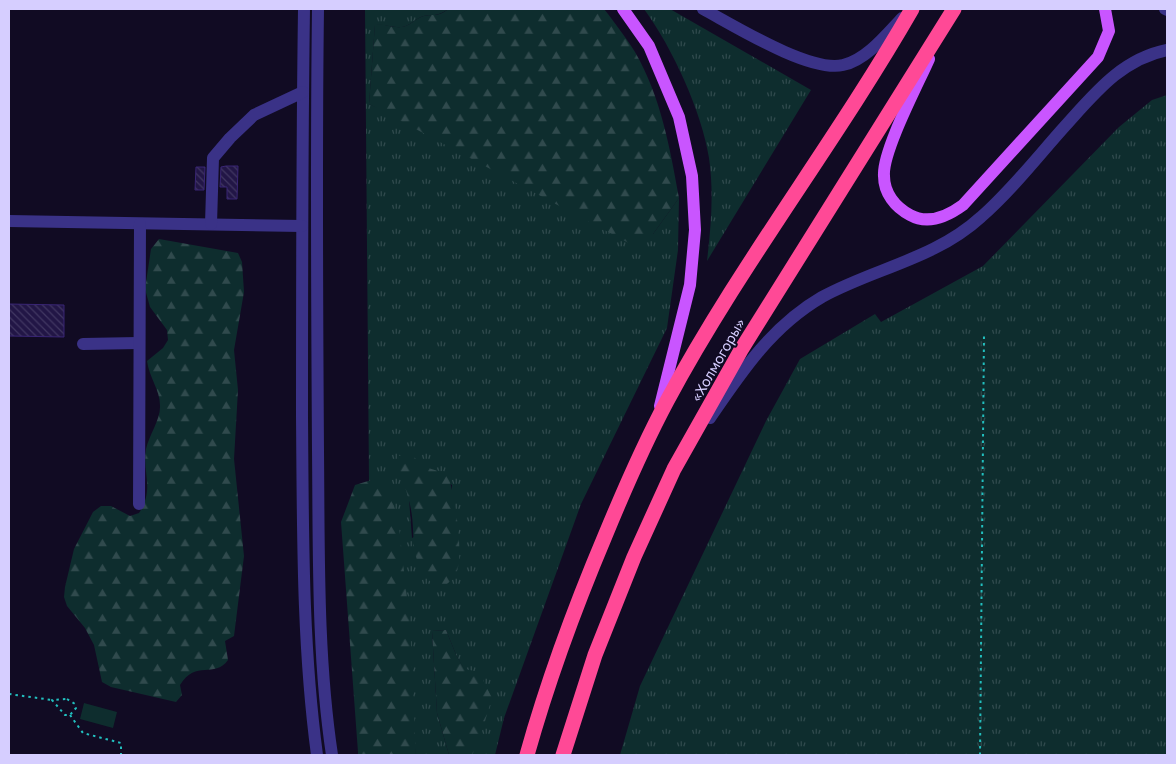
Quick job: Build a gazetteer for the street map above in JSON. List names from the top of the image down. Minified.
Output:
{"streets":{"highway":["«Холмогоры»"]}}
